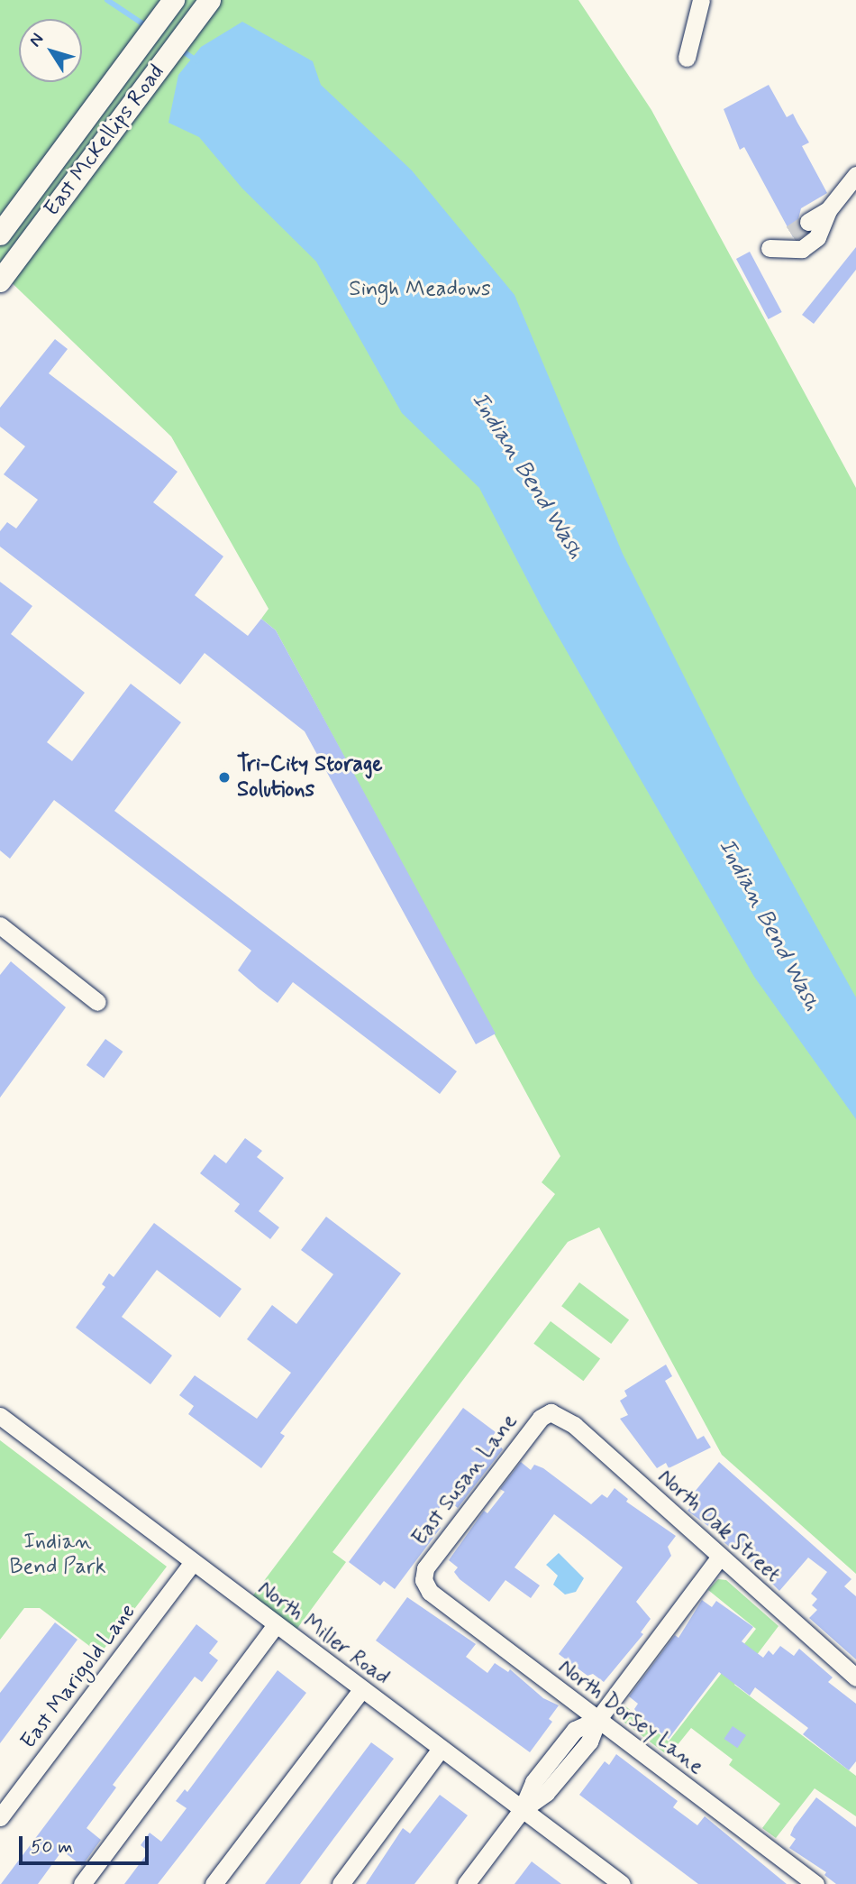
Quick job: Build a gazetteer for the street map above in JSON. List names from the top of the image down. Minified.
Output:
{"streets":{"main road":["East McKellips Road"],"street":["East Susan Lane","North Oak Street","North Miller Road","East Marigold Lane","North Dorsey Lane"]},"crossings":[["East Susan Lane","North Oak Street"],["East Susan Lane","North Dorsey Lane"],["North Miller Road","East Marigold Lane"]],"water":["Indian Bend Wash"],"parks":["Singh Meadows","Indian Bend Park"],"places":["Tri-City Storage Solutions"],"scale_bar":"50 m","north":"top left"}
